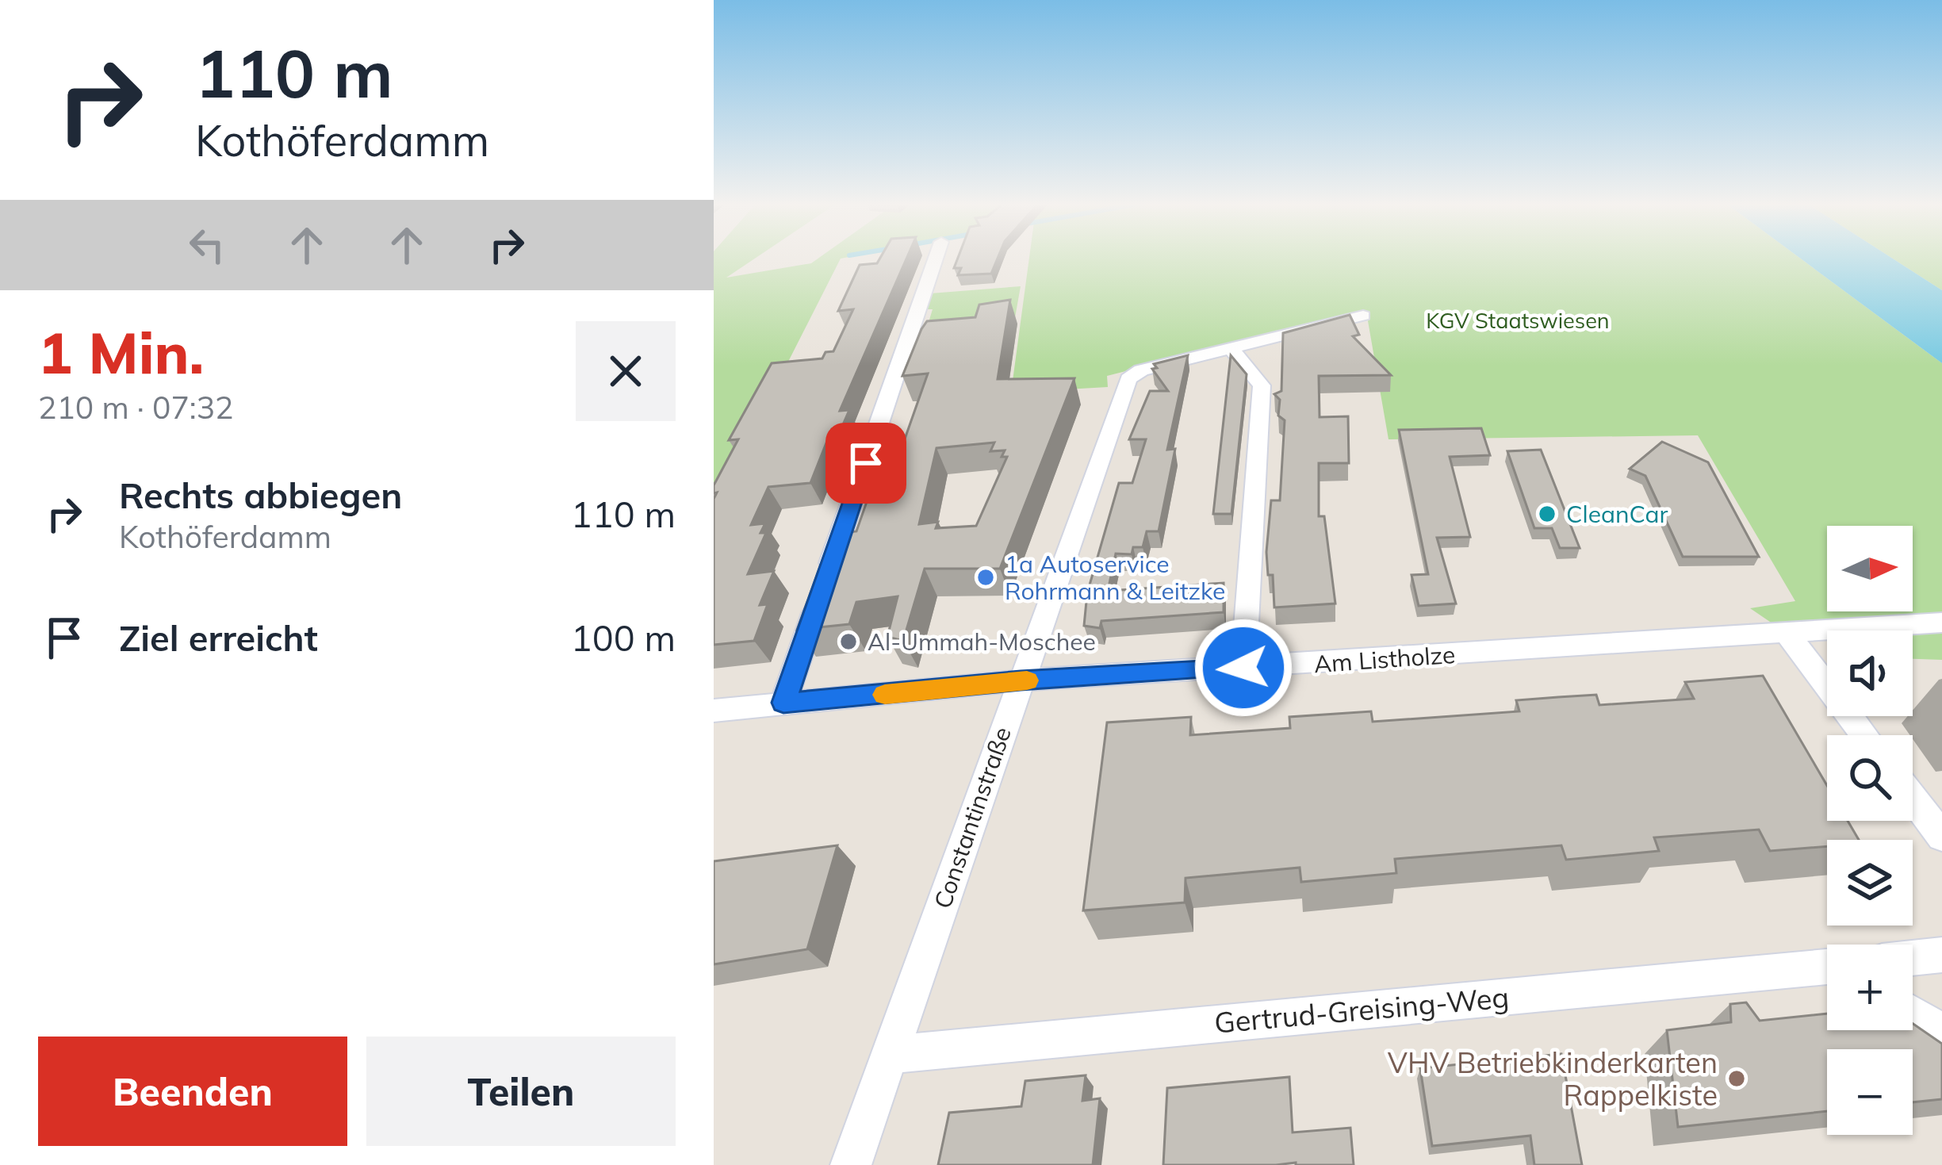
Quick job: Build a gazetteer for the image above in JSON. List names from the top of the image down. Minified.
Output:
{"streets":{"street":["Am Listholze","Constantinstraße","Gertrud-Greising-Weg"]},"crossings":[["Am Listholze","Constantinstraße"],["Constantinstraße","Gertrud-Greising-Weg"]],"parks":["KGV Staatswiesen"],"places":["CleanCar","1a Autoservice Rohrmann & Leitzke","Al-Ummah-Moschee","VHV Betriebkinderkarten Rappelkiste"],"north":"right","page":{"turn":["110 m","Kothöferdamm"],"heading":["1 Min.","210 m · 07:32"],"list":[{"name":"Rechts abbiegen","note":"Kothöferdamm","value":"110 m"},{"name":"Ziel erreicht","value":"100 m"}],"map_buttons":["+","−"],"buttons":["Beenden","Teilen"]}}
